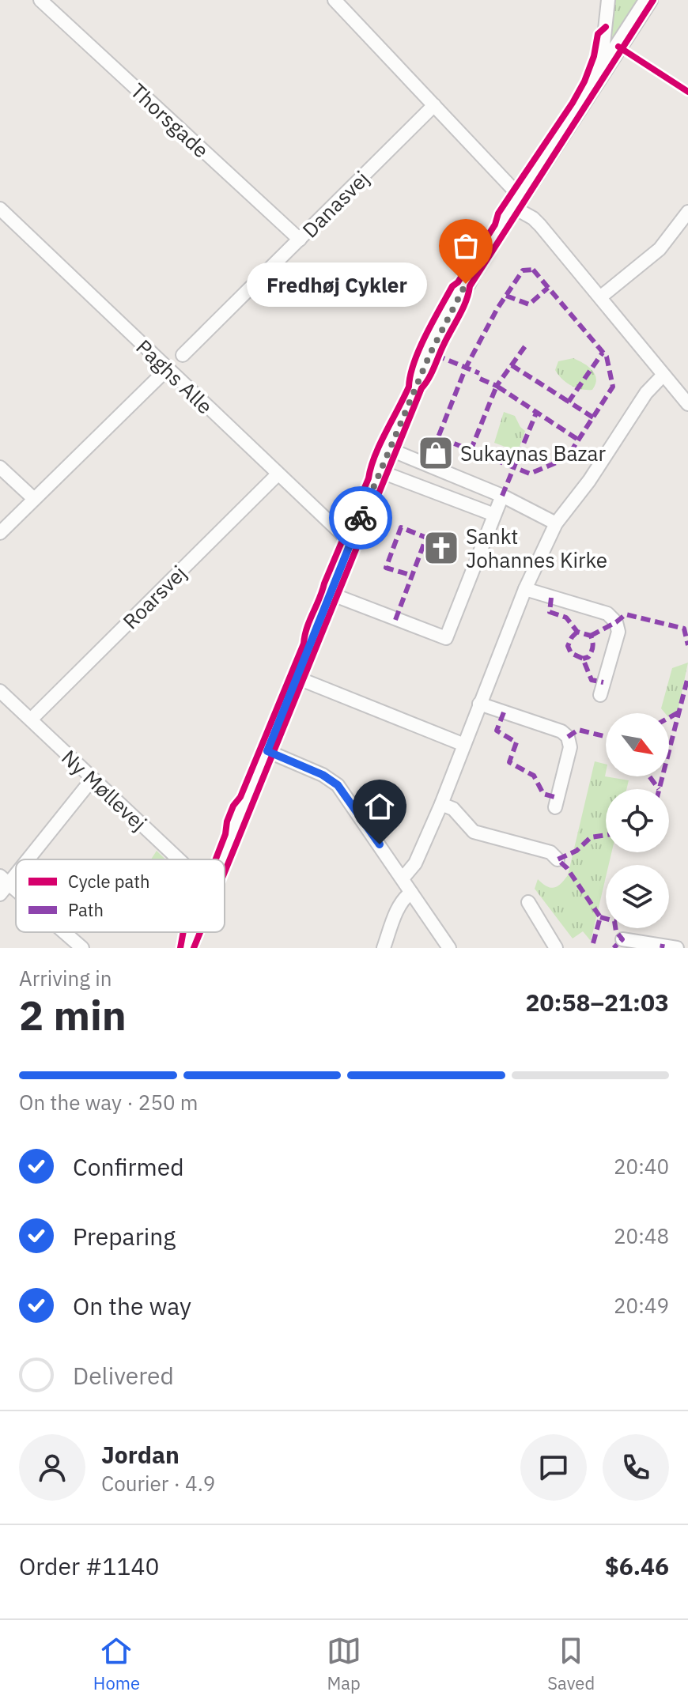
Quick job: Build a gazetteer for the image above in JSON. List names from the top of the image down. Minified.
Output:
{"streets":{"street":["Thorsgade","Danasvej","Paghs Alle","Roarsvej","Ny Møllevej"]},"crossings":[["Thorsgade","Danasvej"],["Paghs Alle","Roarsvej"],["Roarsvej","Ny Møllevej"]],"places":{"other":["Fredhøj Cykler"],"shop":["Sukaynas Bazar"],"church":["Sankt Johannes Kirke"]},"legend":["Cycle path","Path"],"north":"bottom right","page":{"bubble":"Fredhøj Cykler","heading":["2 min","Arriving in","20:58–21:03"],"panel":["Jordan","Courier · 4.9","Order #1140","$6.46"],"bar":"On the way · 250 m","list":[["Confirmed","20:40"],["Preparing","20:48"],["On the way","20:49"],"Delivered"],"tabs":["Home","Map","Saved"]}}
